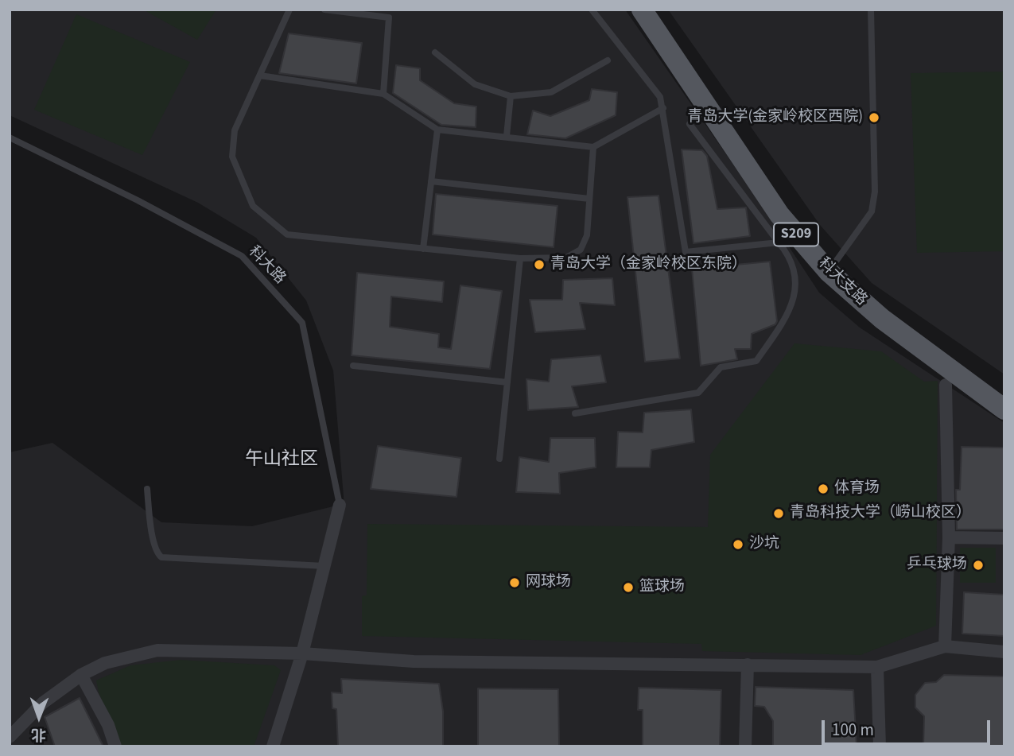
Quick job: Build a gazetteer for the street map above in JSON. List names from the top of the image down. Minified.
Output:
{"streets":{"main road":["S209","科大支路"],"lane":["科大路"]},"districts":["午山社区"],"places":["青岛大学(金家岭校区西院)","青岛大学（金家岭校区东院）","体育场","青岛科技大学（崂山校区）","沙坑","乒乓球场","网球场","篮球场"],"scale_bar":"100 m","north":"bottom"}
